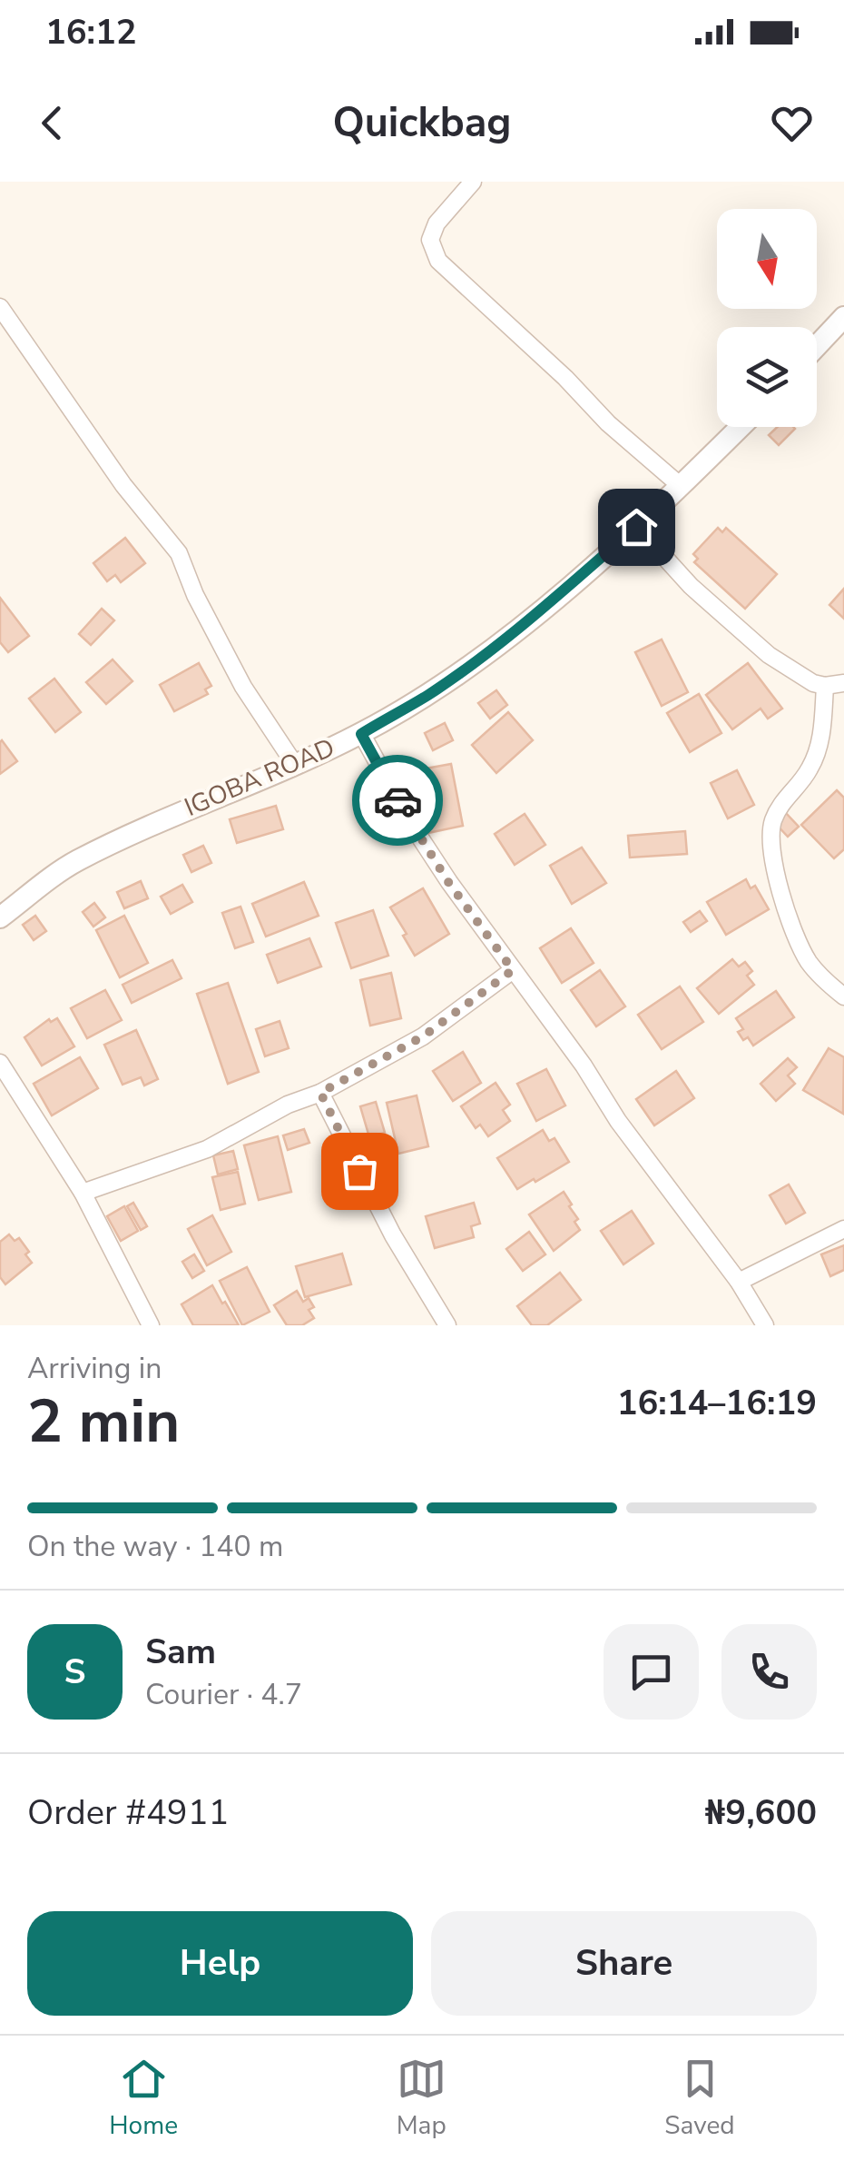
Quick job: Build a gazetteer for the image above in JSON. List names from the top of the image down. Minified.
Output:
{"streets":{"street":["IGOBA ROAD"]},"north":"bottom","page":{"status":"16:12","header":"Quickbag","heading":["2 min","Arriving in","16:14–16:19"],"panel":["Sam","Courier · 4.7","Order #4911","₦9,600"],"bar":"On the way · 140 m","round":"S","buttons":["Help","Share"],"tabs":["Home","Map","Saved"]}}
